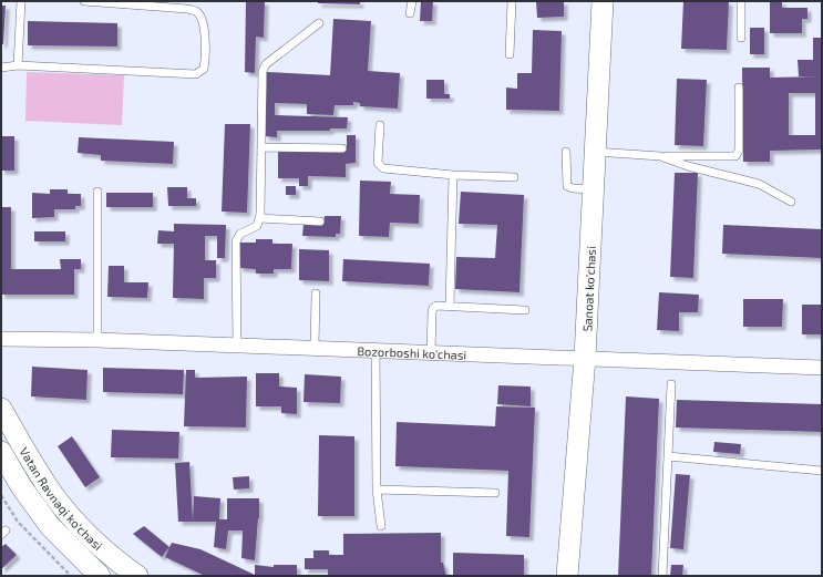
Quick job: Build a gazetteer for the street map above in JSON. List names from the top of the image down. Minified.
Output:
{"streets":{"main road":["Sanoat ko'chasi","Vatan Ravnaqi ko'chasi"],"street":["Bozorboshi ko'chasi"]},"crossings":[["Sanoat ko'chasi","Bozorboshi ko'chasi"]]}
